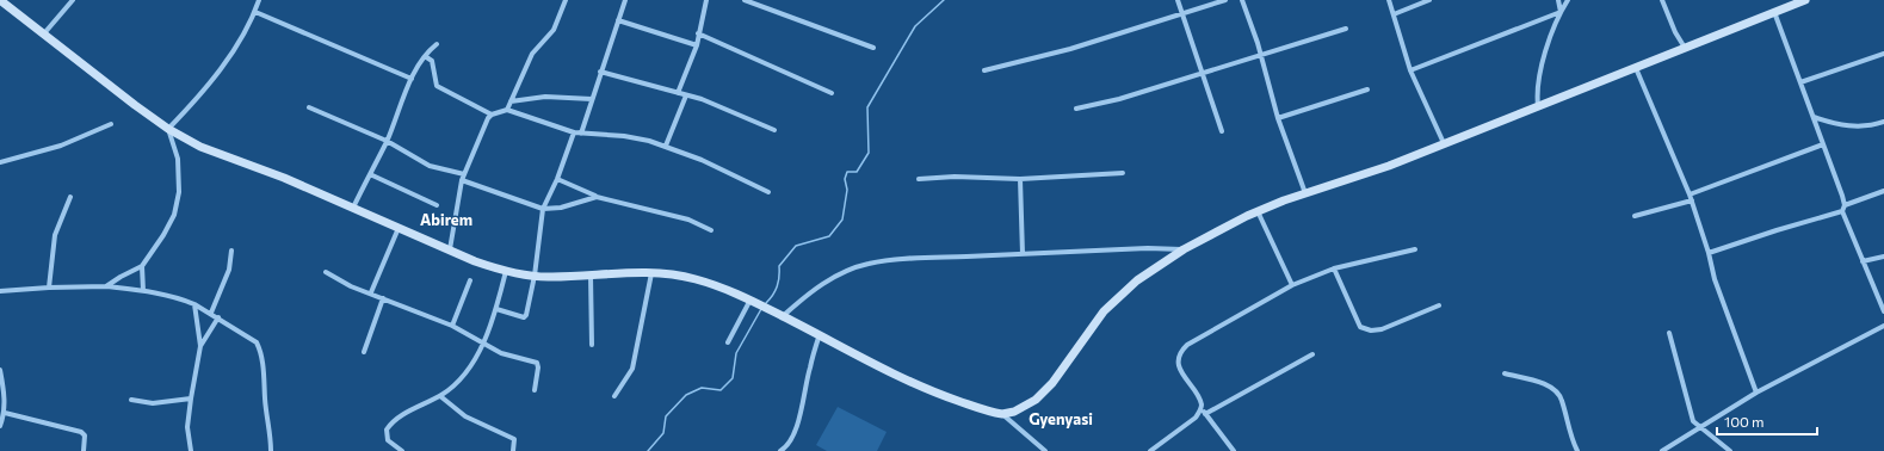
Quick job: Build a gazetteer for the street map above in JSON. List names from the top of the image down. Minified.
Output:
{"districts":["Abirem","Gyenyasi"],"scale_bar":"100 m"}
